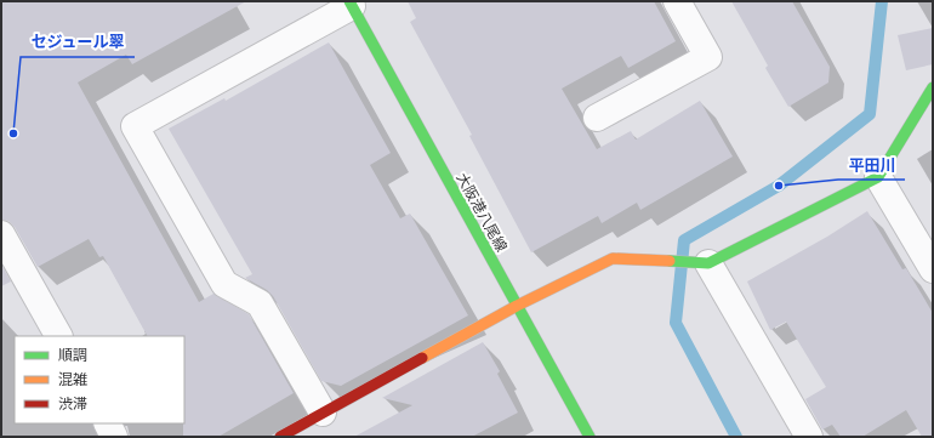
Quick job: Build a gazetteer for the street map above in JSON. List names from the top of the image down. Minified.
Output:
{"streets":{"street":["大阪港八尾線"]},"places":["セジュール翠","平田川"],"legend":["順調","混雑","渋滞"]}
